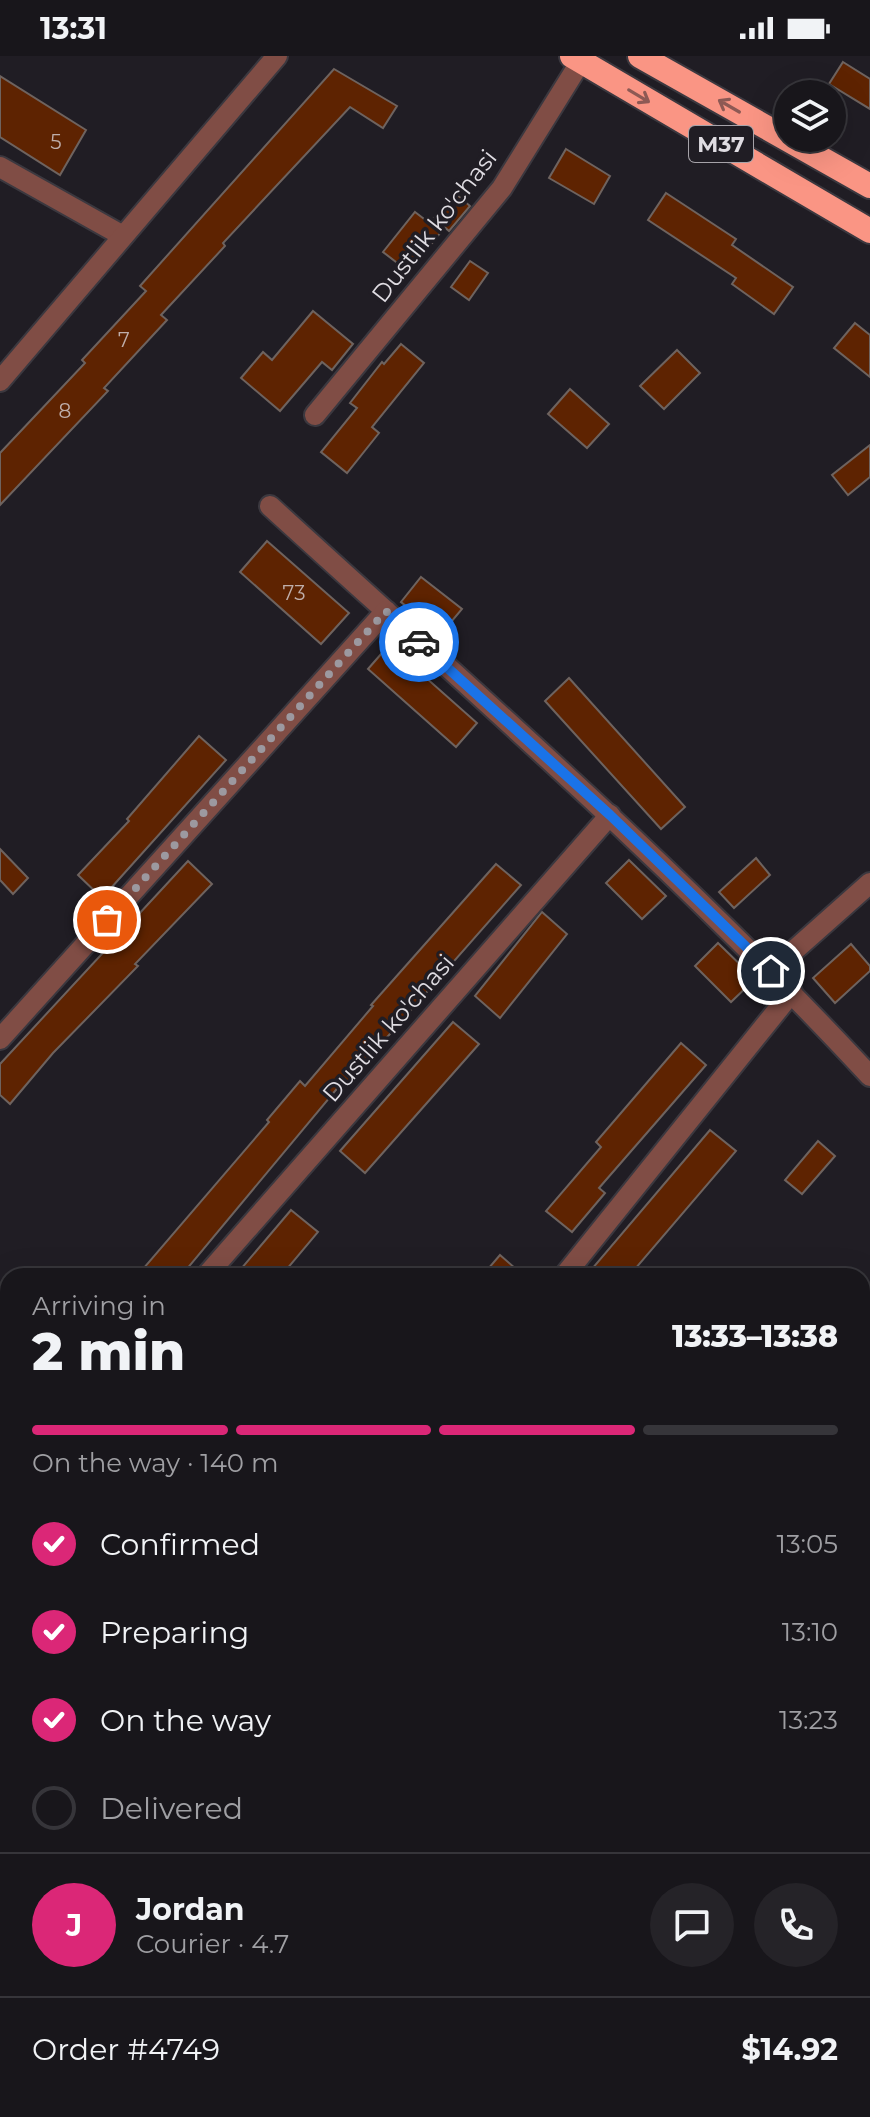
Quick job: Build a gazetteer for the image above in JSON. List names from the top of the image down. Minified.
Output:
{"streets":{"highway":["M37"],"street":["Dustlik ko'chasi"]},"crossings":[["M37","Dustlik ko'chasi"]],"house_numbers":["5","7","8","73"],"page":{"status":"13:31","heading":["2 min","Arriving in","13:33–13:38"],"panel":["Jordan","Courier · 4.7","Order #4749","$14.92"],"bar":"On the way · 140 m","list":[["Confirmed","13:05"],["Preparing","13:10"],["On the way","13:23"],"Delivered"],"round":"J"}}
